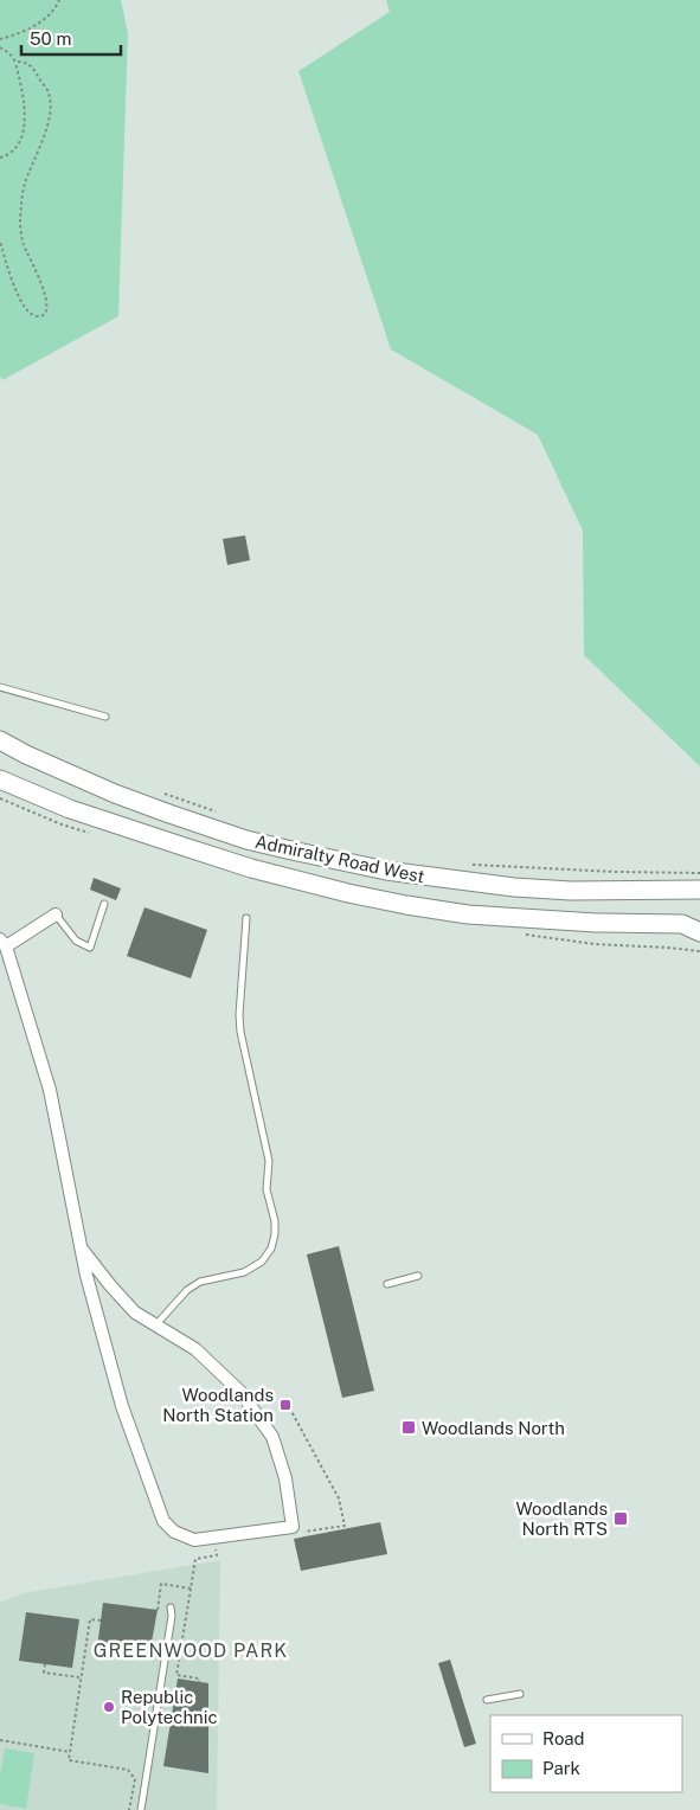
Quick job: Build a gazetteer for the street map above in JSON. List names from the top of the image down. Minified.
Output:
{"streets":{"main road":["Admiralty Road West"]},"districts":["GREENWOOD PARK"],"places":{"transit":["Woodlands North Station","Woodlands North","Woodlands North RTS"],"other":["Republic Polytechnic"]},"legend":["Road","Park"],"scale_bar":"50 m"}
